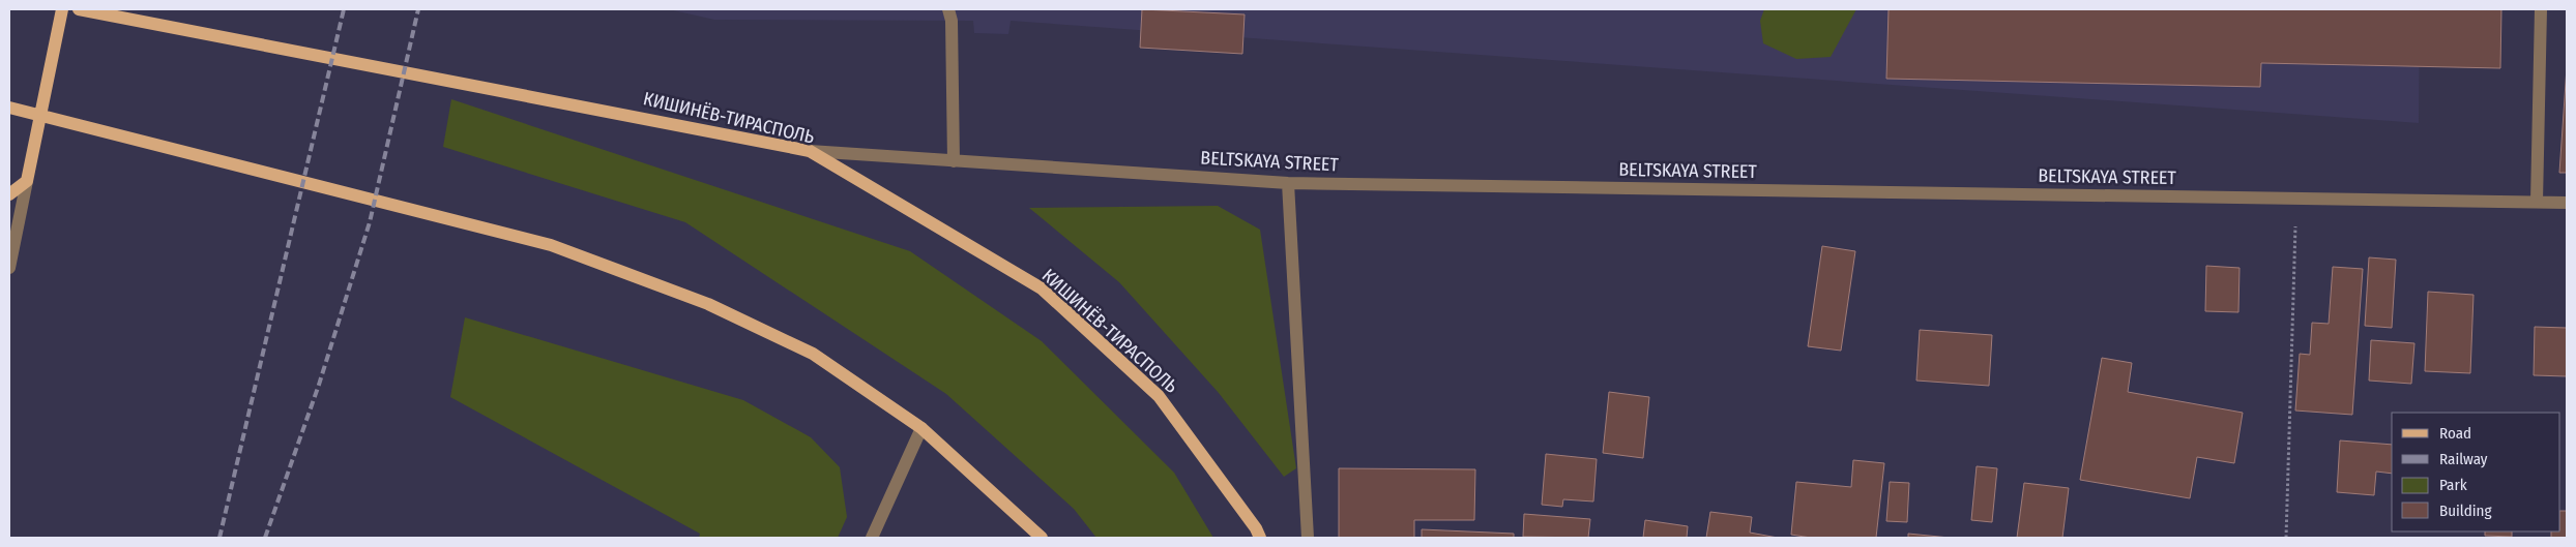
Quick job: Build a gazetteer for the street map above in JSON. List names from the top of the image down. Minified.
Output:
{"streets":{"main road":["КИШИНЁВ-ТИРАСПОЛЬ"],"street":["BELTSKAYA STREET"]},"crossings":[["КИШИНЁВ-ТИРАСПОЛЬ","BELTSKAYA STREET"]],"legend":["Road","Railway","Park","Building"]}
